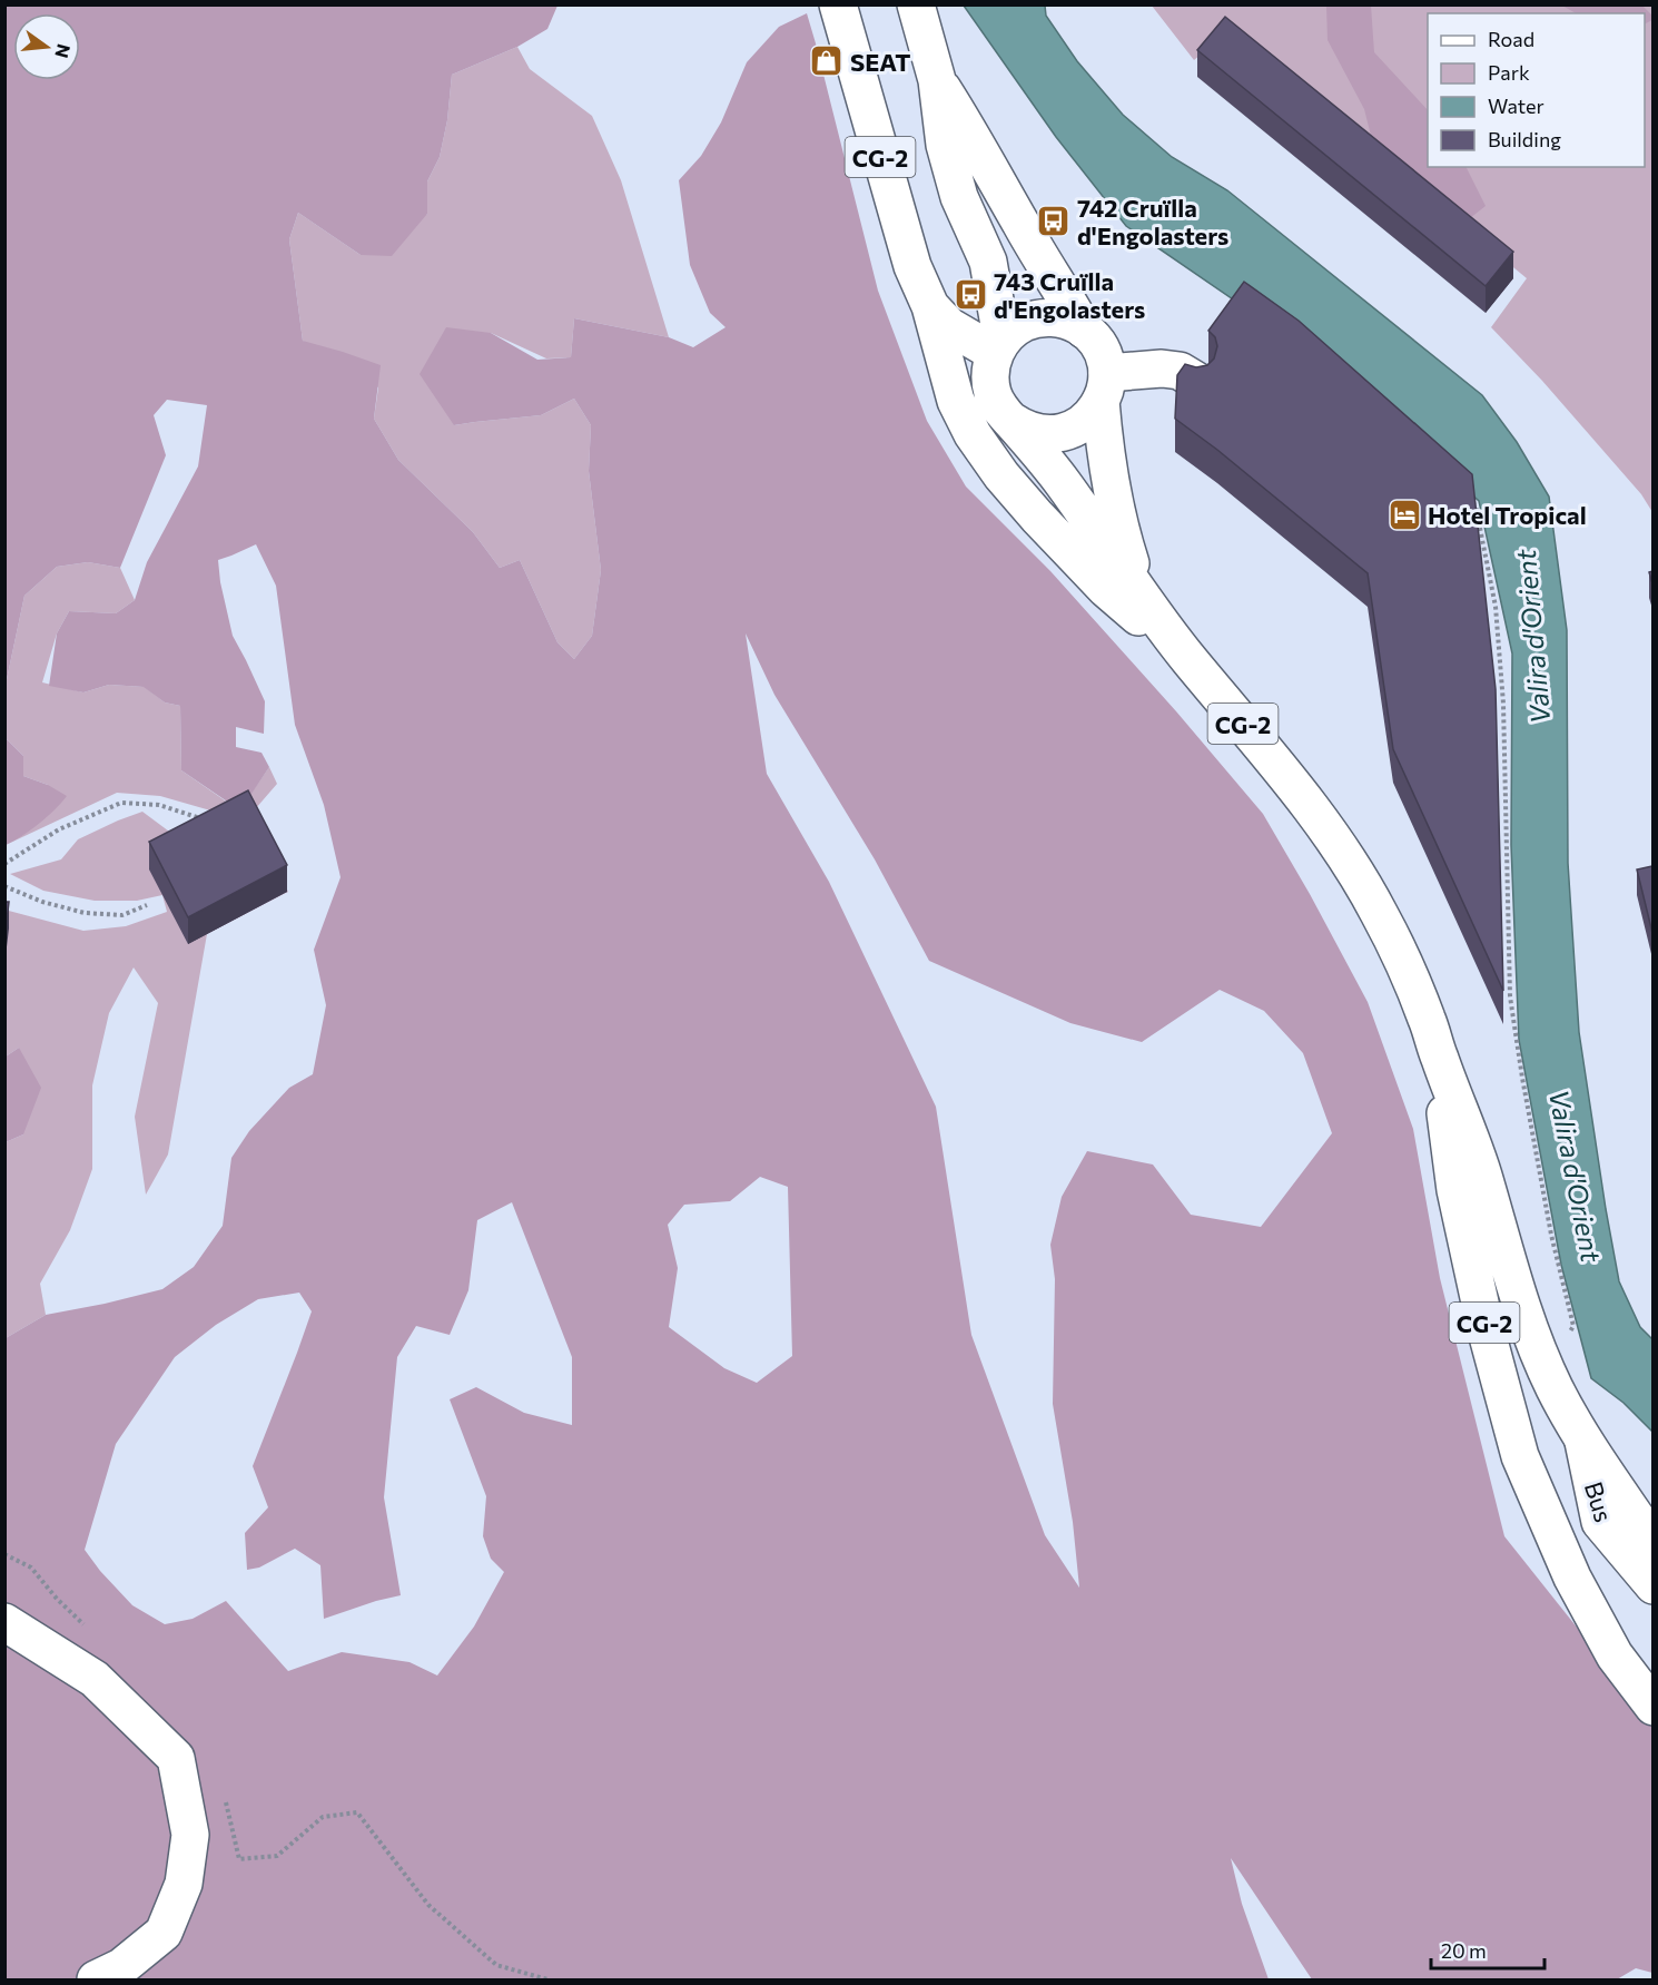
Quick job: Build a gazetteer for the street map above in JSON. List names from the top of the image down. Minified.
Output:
{"streets":{"main road":["CG-2","Bus"]},"crossings":[["CG-2","Bus"]],"water":["Valira d'Orient"],"places":{"shop":["SEAT"],"bus stop":["742 Cruïlla d'Engolasters","743 Cruïlla d'Engolasters"],"hotel":["Hotel Tropical"]},"legend":["Road","Park","Water","Building"],"scale_bar":"20 m","north":"right"}
